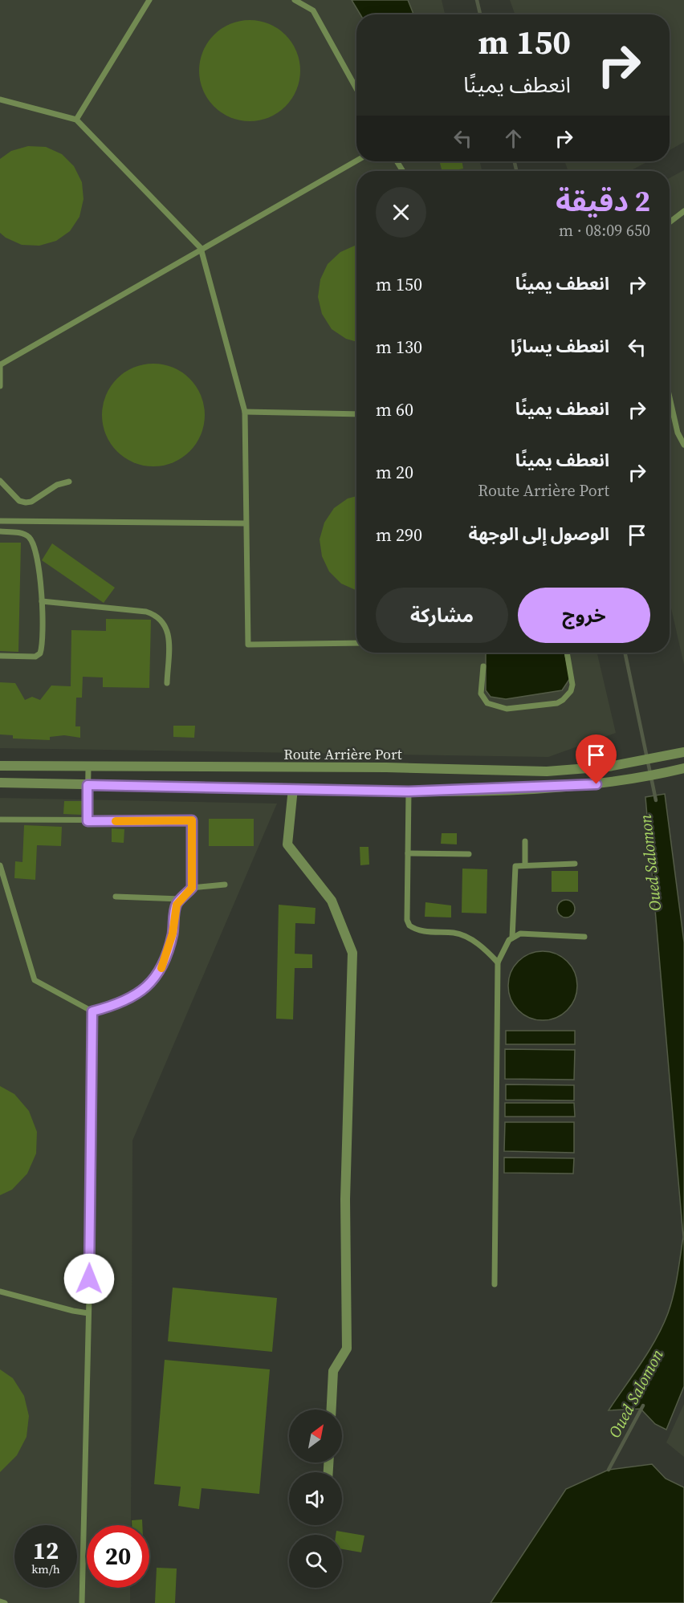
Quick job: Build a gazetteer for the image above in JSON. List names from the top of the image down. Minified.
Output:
{"streets":{"street":["Route Arrière Port"]},"water":["Oued Salomon"],"north":"top right","page":{"turn":["150 m","انعطف يمينًا"],"heading":["2 دقيقة","650 m · 08:09"],"list":[{"name":"انعطف يمينًا","value":"150 m"},{"name":"انعطف يسارًا","value":"130 m"},{"name":"انعطف يمينًا","value":"60 m"},{"name":"انعطف يمينًا","note":"Route Arrière Port","value":"20 m"},{"name":"الوصول إلى الوجهة","value":"290 m"}],"buttons":["خروج","مشاركة"],"speed":"12 km/h","limit":"20"}}
